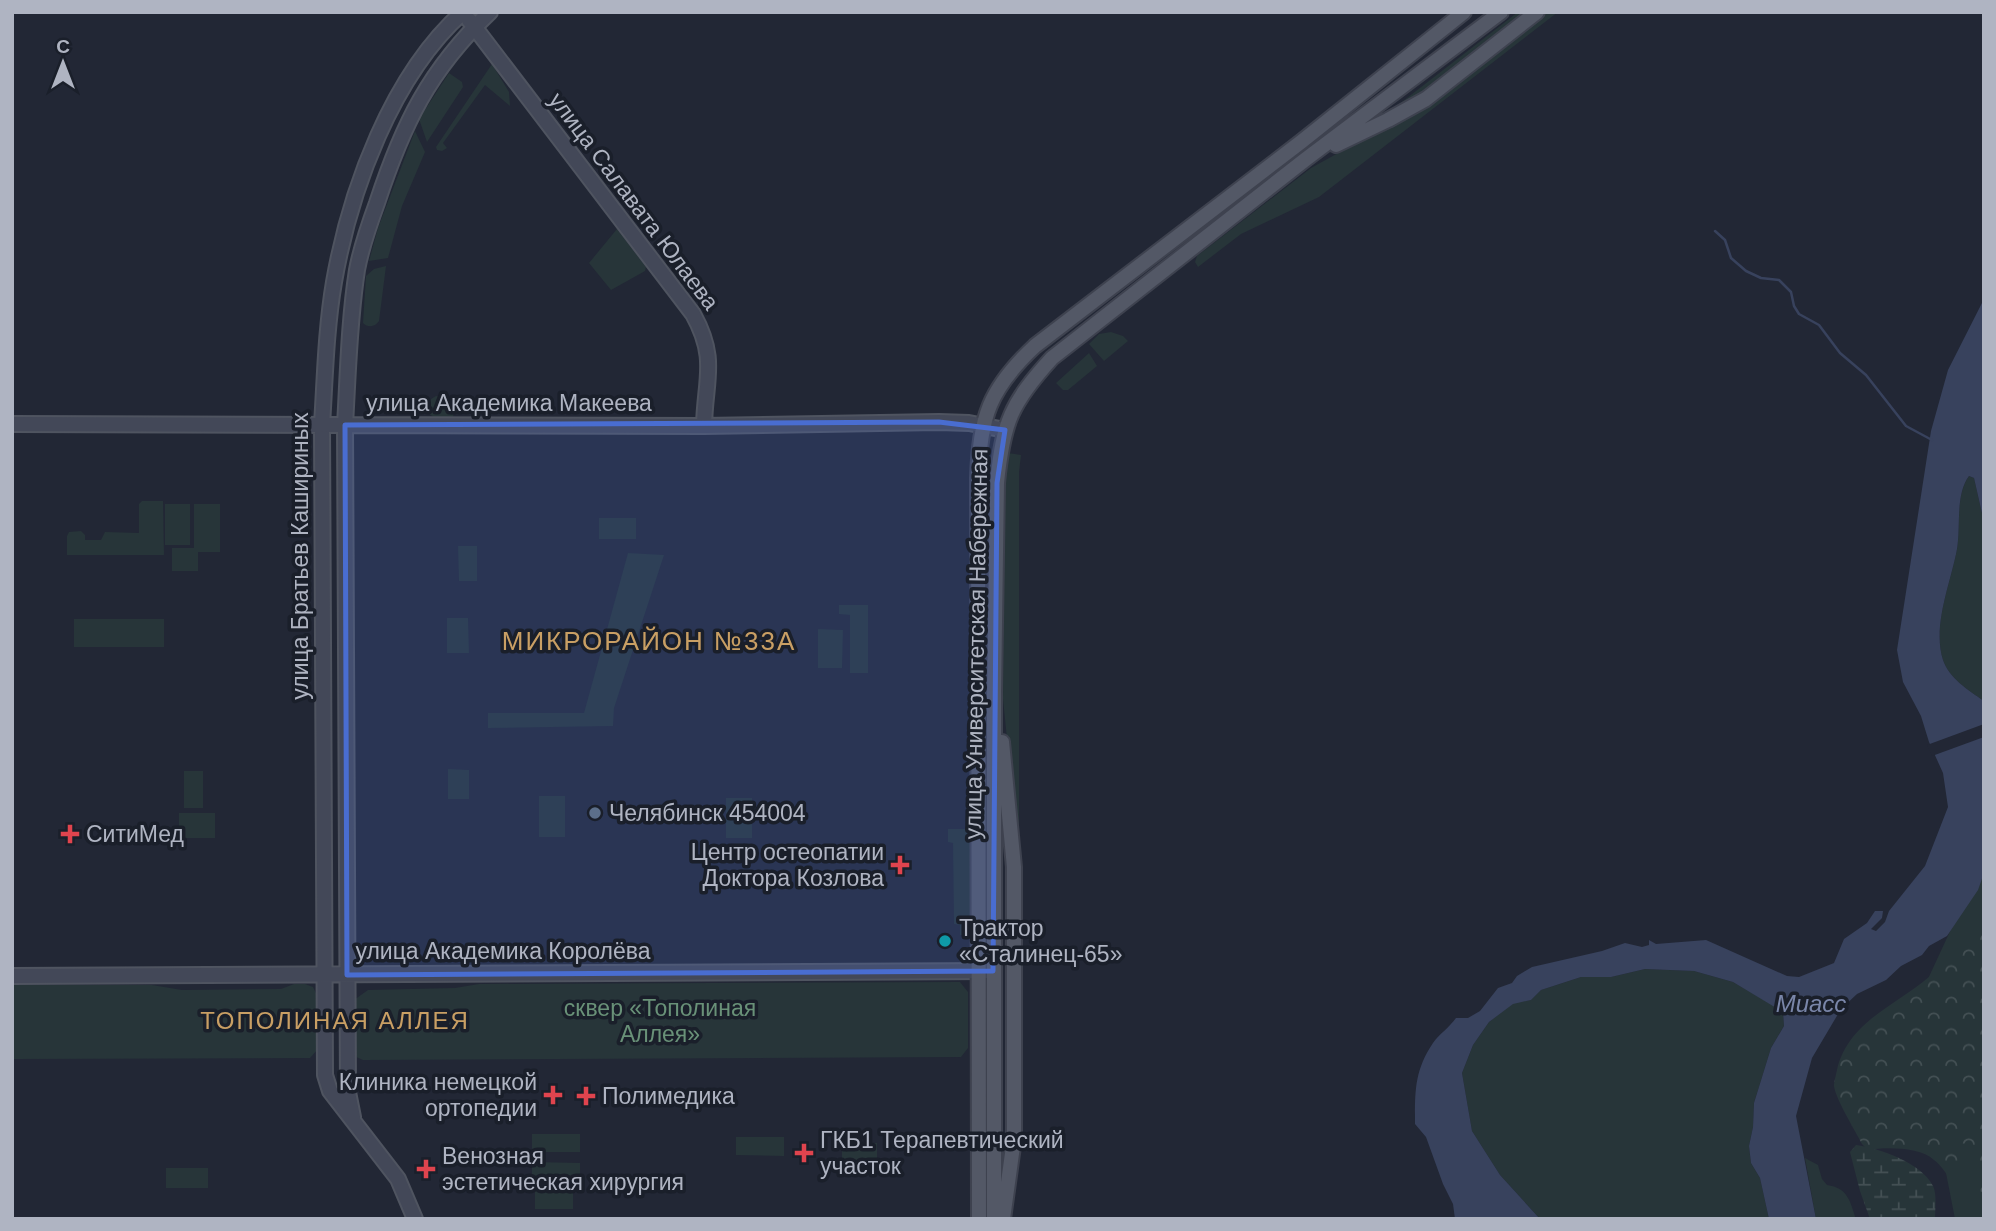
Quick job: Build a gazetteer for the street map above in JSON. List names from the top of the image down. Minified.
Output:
{"streets":{"main road":["улица Университетская Набережная"],"street":["улица Салавата Юлаева","улица Академика Макеева","улица Братьев Кашириных","улица Академика Королёва"]},"crossings":[["улица Салавата Юлаева","улица Академика Макеева"],["улица Салавата Юлаева","улица Братьев Кашириных"],["улица Академика Макеева","улица Братьев Кашириных"],["улица Академика Макеева","улица Университетская Набережная"],["улица Братьев Кашириных","улица Академика Королёва"],["улица Университетская Набережная","улица Академика Королёва"]],"districts":["МИКРОРАЙОН №33А","ТОПОЛИНАЯ АЛЛЕЯ"],"water":["Миасс"],"parks":["сквер «Тополиная Аллея»"],"places":{"other":["Челябинск 454004","Трактор «Сталинец-65»"],"health":["СитиМед","Центр остеопатии Доктора Козлова","Клиника немецкой ортопедии","Полимедика","ГКБ1 Терапевтический участок","Венозная эстетическая хирургия"]},"north":"top"}
